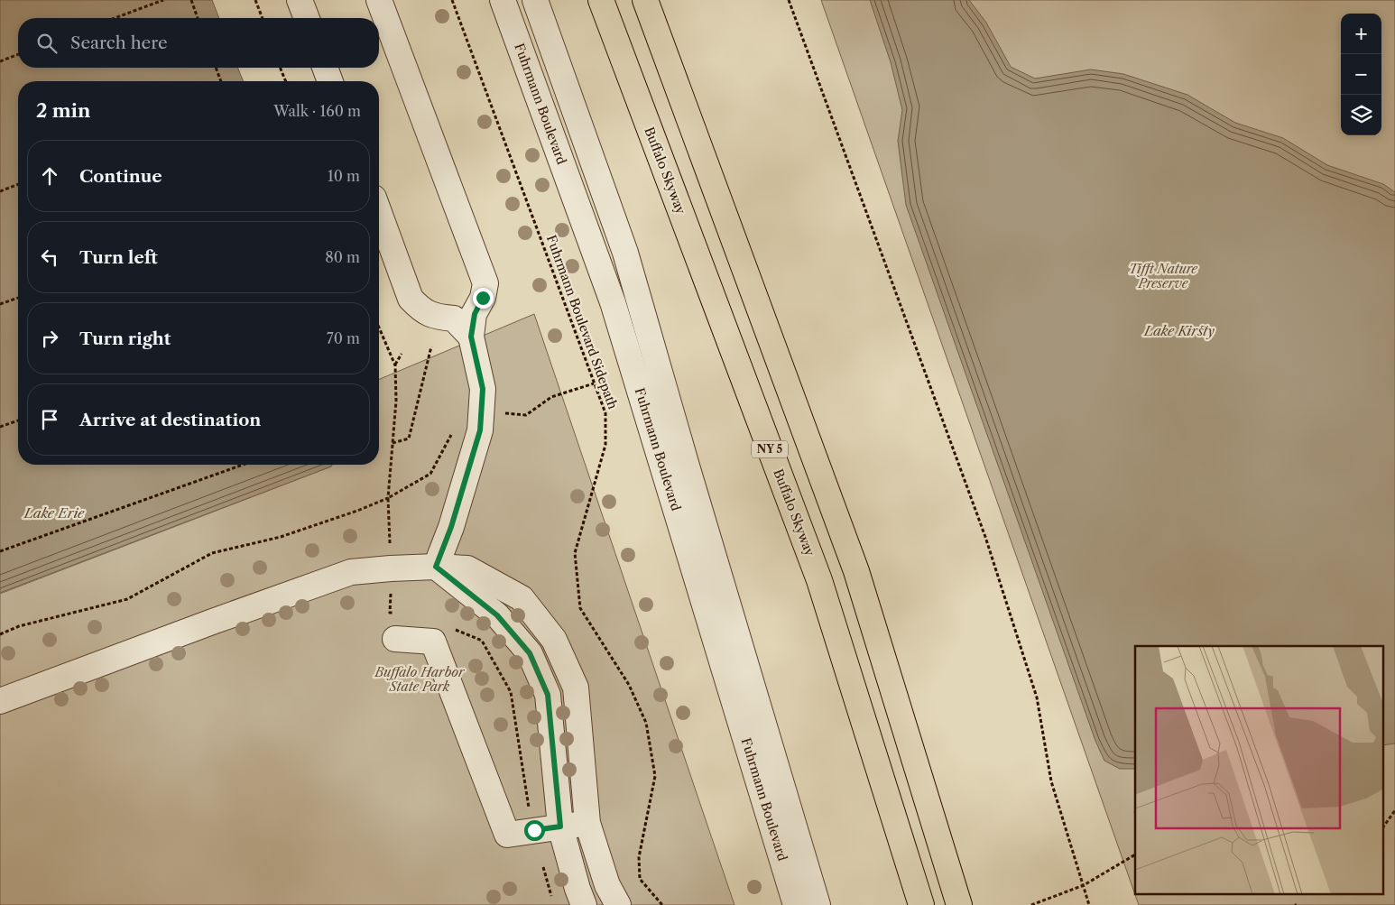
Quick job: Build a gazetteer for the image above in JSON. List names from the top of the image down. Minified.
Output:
{"streets":{"highway":["Buffalo Skyway","NY 5"],"street":["Fuhrmann Boulevard"],"path":["Fuhrmann Boulevard Sidepath"]},"water":["Lake Kirsty","Lake Erie"],"parks":["Tifft Nature Preserve","Buffalo Harbor State Park"],"page":{"map_buttons":["+","−"],"search":"Search here","heading":["2 min","Walk · 160 m"],"list":[["Continue","10 m"],["Turn left","80 m"],["Turn right","70 m"],"Arrive at destination"]}}
